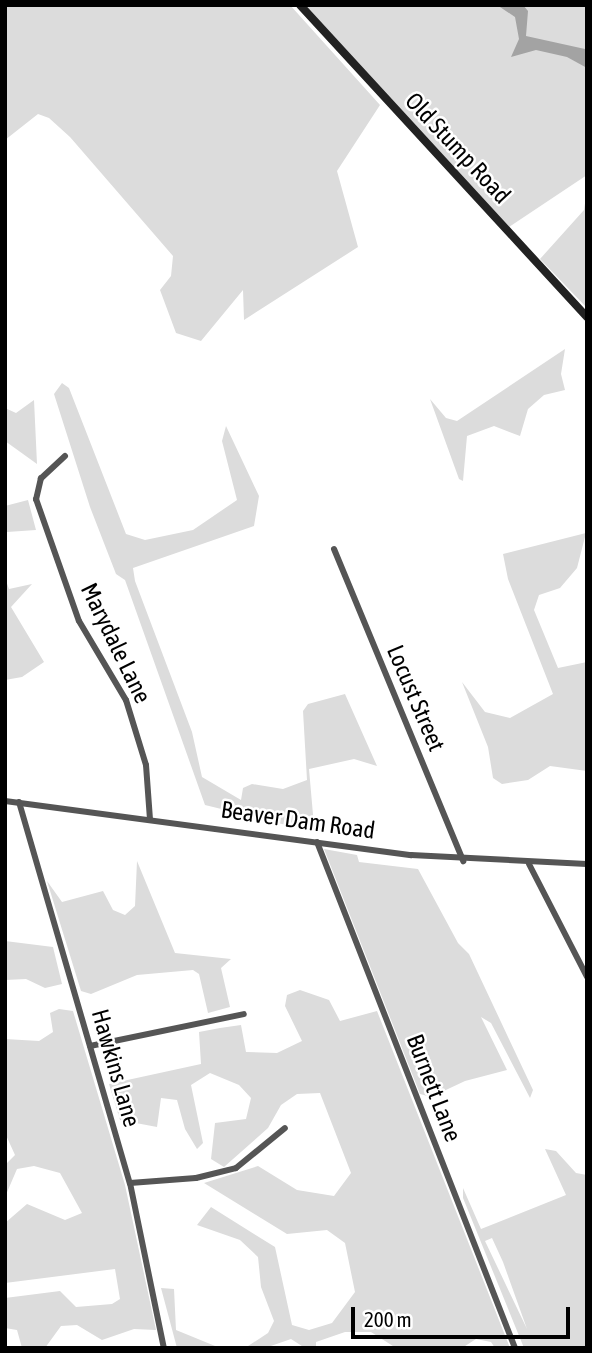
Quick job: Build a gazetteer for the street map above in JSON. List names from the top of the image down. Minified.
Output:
{"streets":{"street":["Old Stump Road","Marydale Lane","Locust Street","Beaver Dam Road","Hawkins Lane","Burnett Lane"]},"crossings":[["Marydale Lane","Beaver Dam Road"],["Locust Street","Beaver Dam Road"],["Beaver Dam Road","Hawkins Lane"],["Beaver Dam Road","Burnett Lane"]],"scale_bar":"200 m"}
